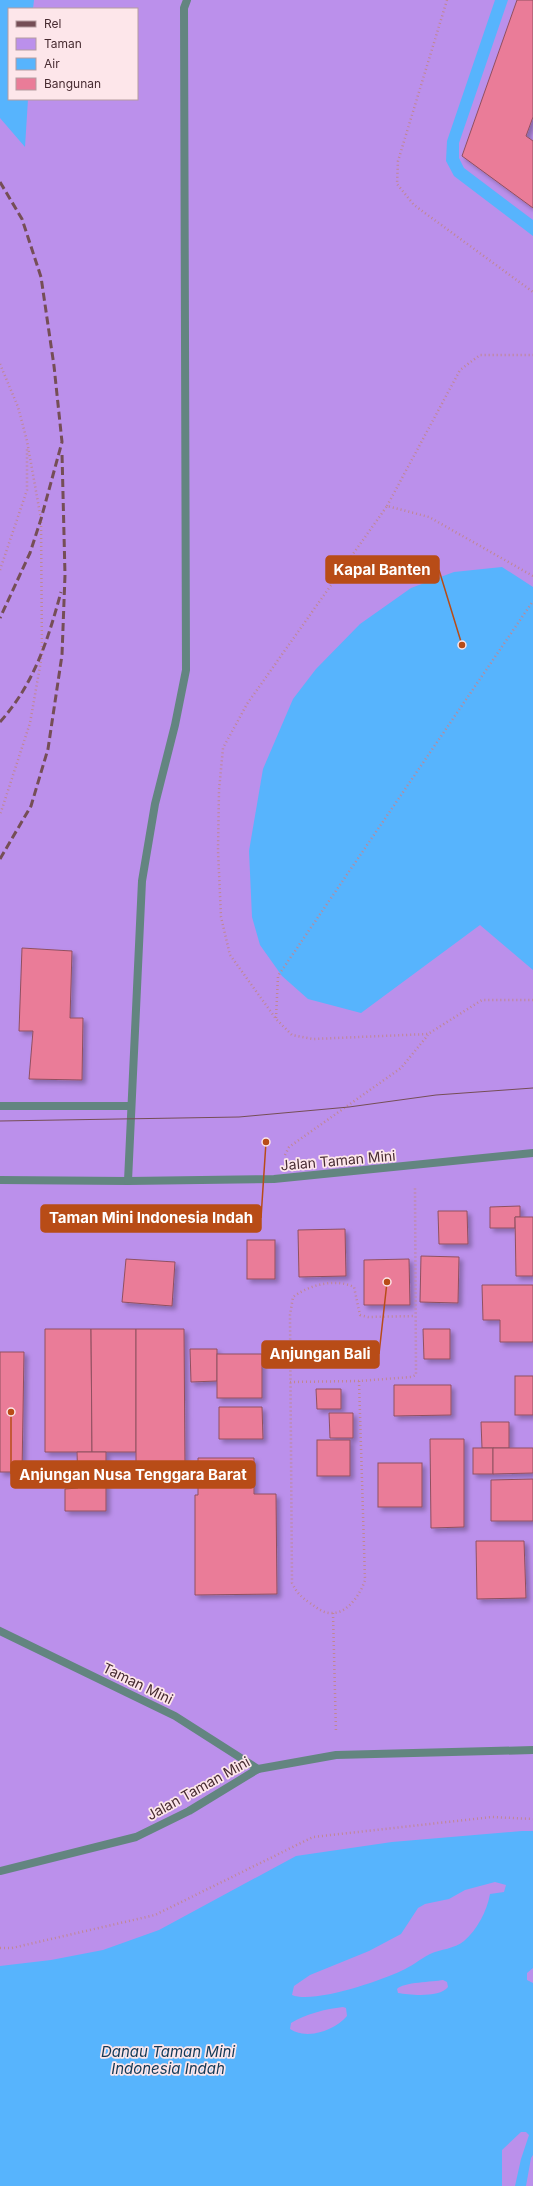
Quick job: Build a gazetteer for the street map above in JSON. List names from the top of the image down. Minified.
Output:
{"streets":{"lane":["Jalan Taman Mini","Taman Mini"]},"crossings":[["Jalan Taman Mini","Taman Mini"]],"water":["Danau Taman Mini Indonesia Indah"],"places":["Kapal Banten","Taman Mini Indonesia Indah","Anjungan Bali","Anjungan Nusa Tenggara Barat"],"legend":["Rel","Taman","Air","Bangunan"]}
